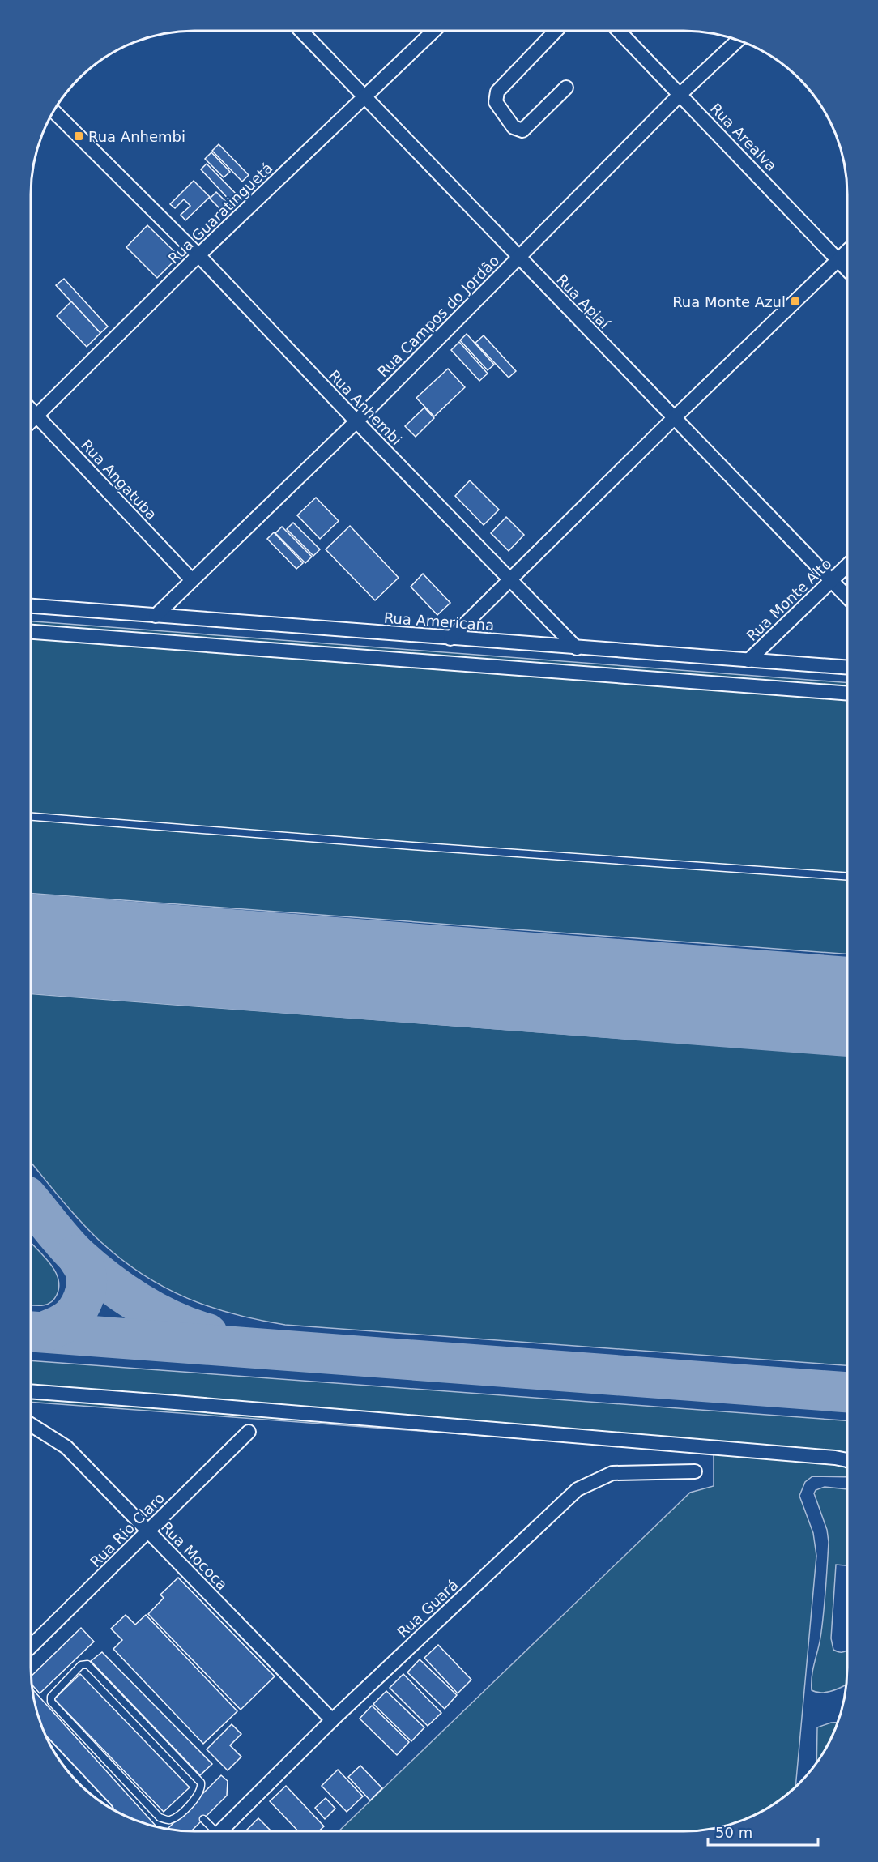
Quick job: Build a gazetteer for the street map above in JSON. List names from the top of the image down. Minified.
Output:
{"streets":{"street":["Rua Arealva","Rua Guaratinguetá","Rua Apiaí","Rua Campos do Jordão","Rua Anhembi","Rua Angatuba","Rua Monte Alto","Rua Americana","Rua Rio Claro","Rua Mococa","Rua Guará"]},"crossings":[["Rua Arealva","Rua Campos do Jordão"],["Rua Guaratinguetá","Rua Apiaí"],["Rua Guaratinguetá","Rua Anhembi"],["Rua Guaratinguetá","Rua Angatuba"],["Rua Apiaí","Rua Campos do Jordão"],["Rua Apiaí","Rua Monte Alto"],["Rua Campos do Jordão","Rua Anhembi"],["Rua Campos do Jordão","Rua Angatuba"],["Rua Campos do Jordão","Rua Americana"],["Rua Anhembi","Rua Americana"],["Rua Monte Alto","Rua Americana"],["Rua Rio Claro","Rua Mococa"],["Rua Mococa","Rua Guará"]],"places":{"transit":["Rua Anhembi","Rua Monte Azul"]},"scale_bar":"50 m"}
